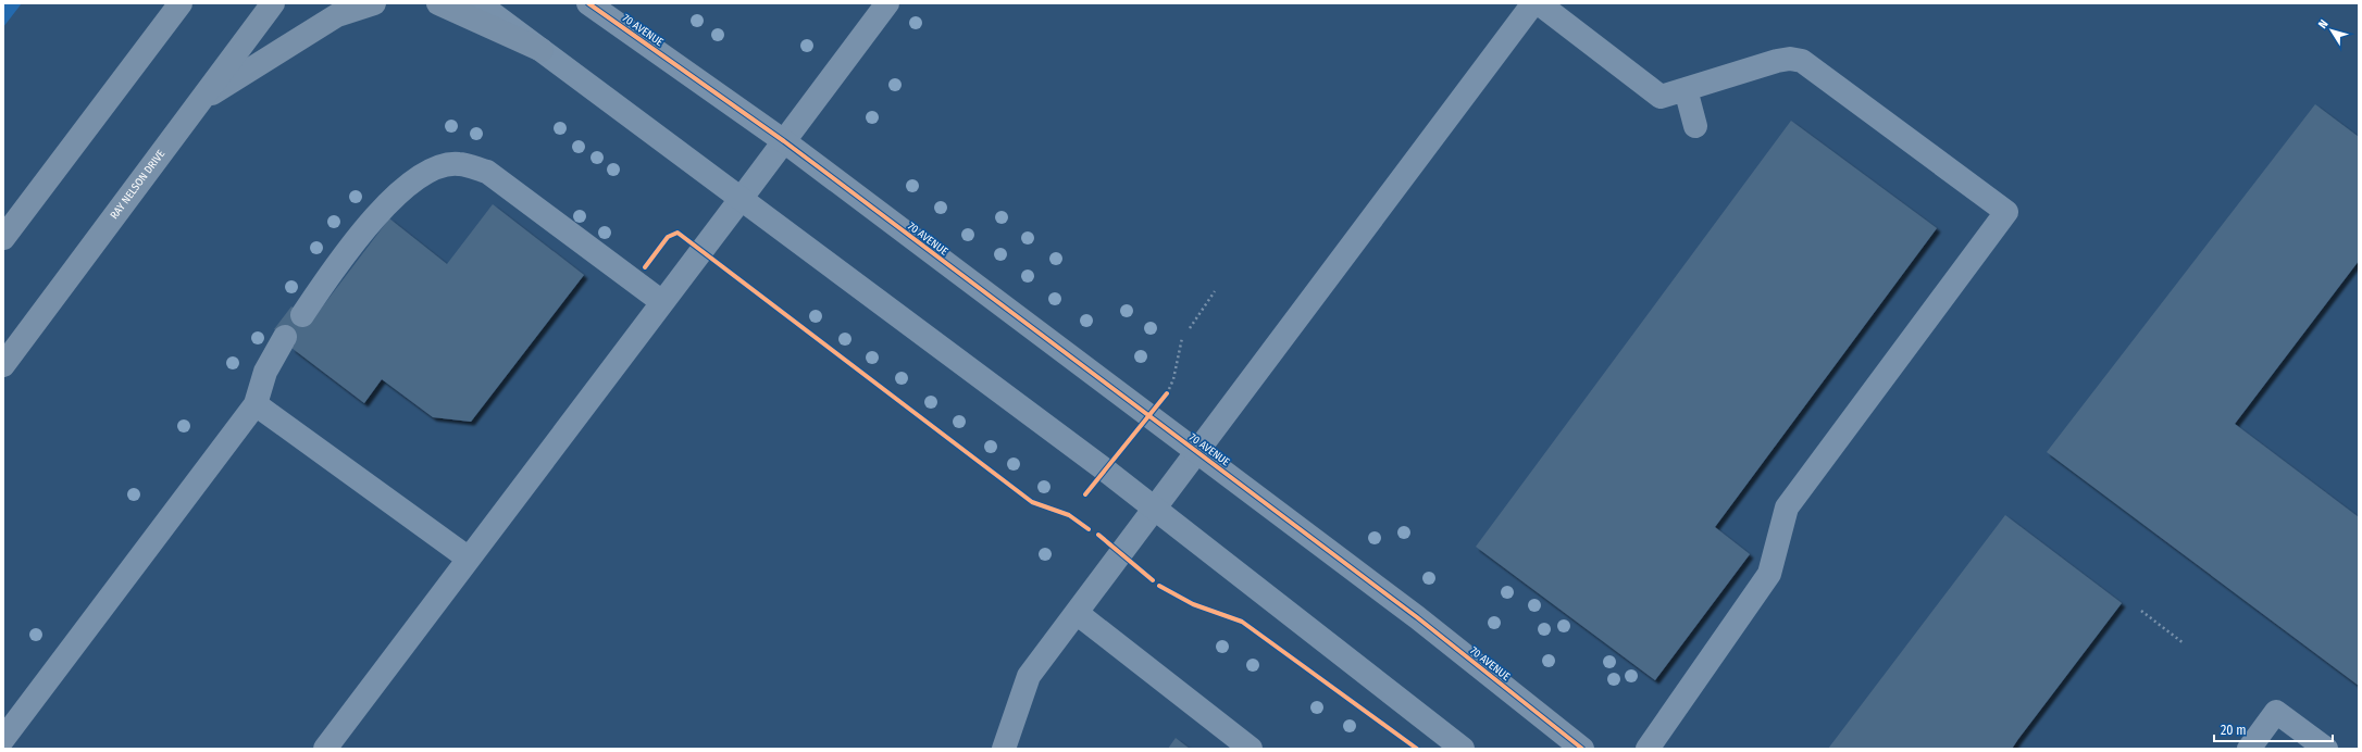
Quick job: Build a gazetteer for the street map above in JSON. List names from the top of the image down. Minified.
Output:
{"streets":{"highway":["RAY NELSON DRIVE"],"street":["70 AVENUE"]},"scale_bar":"20 m","north":"top left"}
